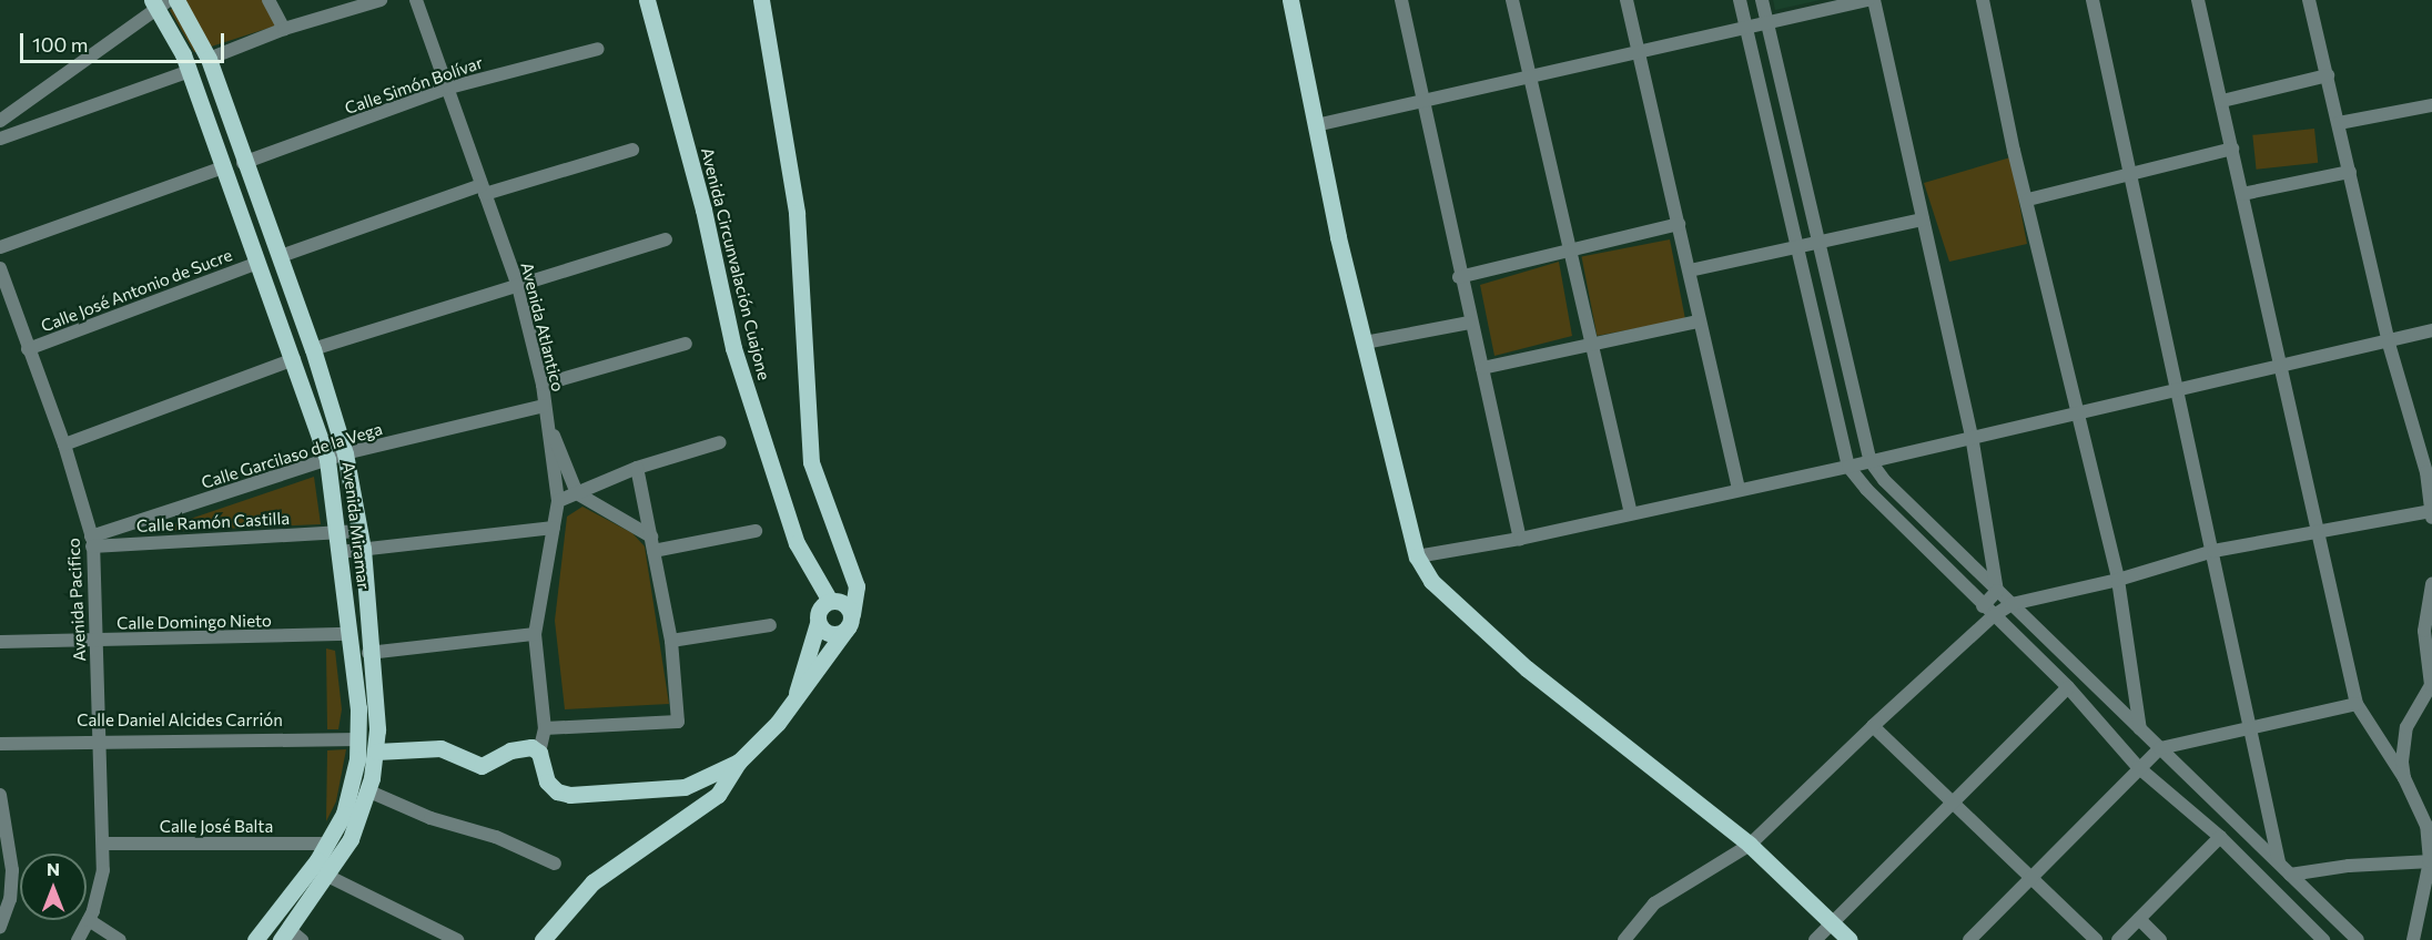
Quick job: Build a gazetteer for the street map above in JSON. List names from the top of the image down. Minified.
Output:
{"streets":{"main road":["Avenida Circunvalación Cuajone","Avenida Miramar"],"street":["Calle Simón Bolívar","Calle José Antonio de Sucre","Avenida Atlantico","Calle Garcilaso de la Vega","Calle Ramón Castilla","Avenida Pacifico","Calle Domingo Nieto","Calle Daniel Alcides Carrión","Calle José Balta"]},"crossings":[["Calle Simón Bolívar","Avenida Atlantico"],["Calle Simón Bolívar","Avenida Miramar"],["Calle José Antonio de Sucre","Avenida Miramar"],["Calle José Antonio de Sucre","Avenida Pacifico"],["Avenida Atlantico","Calle Garcilaso de la Vega"],["Calle Garcilaso de la Vega","Calle Ramón Castilla"],["Calle Garcilaso de la Vega","Avenida Miramar"],["Calle Garcilaso de la Vega","Avenida Pacifico"],["Calle Ramón Castilla","Avenida Miramar"],["Calle Ramón Castilla","Avenida Pacifico"],["Avenida Miramar","Calle Domingo Nieto"],["Avenida Miramar","Calle Daniel Alcides Carrión"],["Avenida Miramar","Calle José Balta"],["Avenida Pacifico","Calle Domingo Nieto"],["Avenida Pacifico","Calle Daniel Alcides Carrión"],["Avenida Pacifico","Calle José Balta"]],"scale_bar":"100 m","north":"top"}
